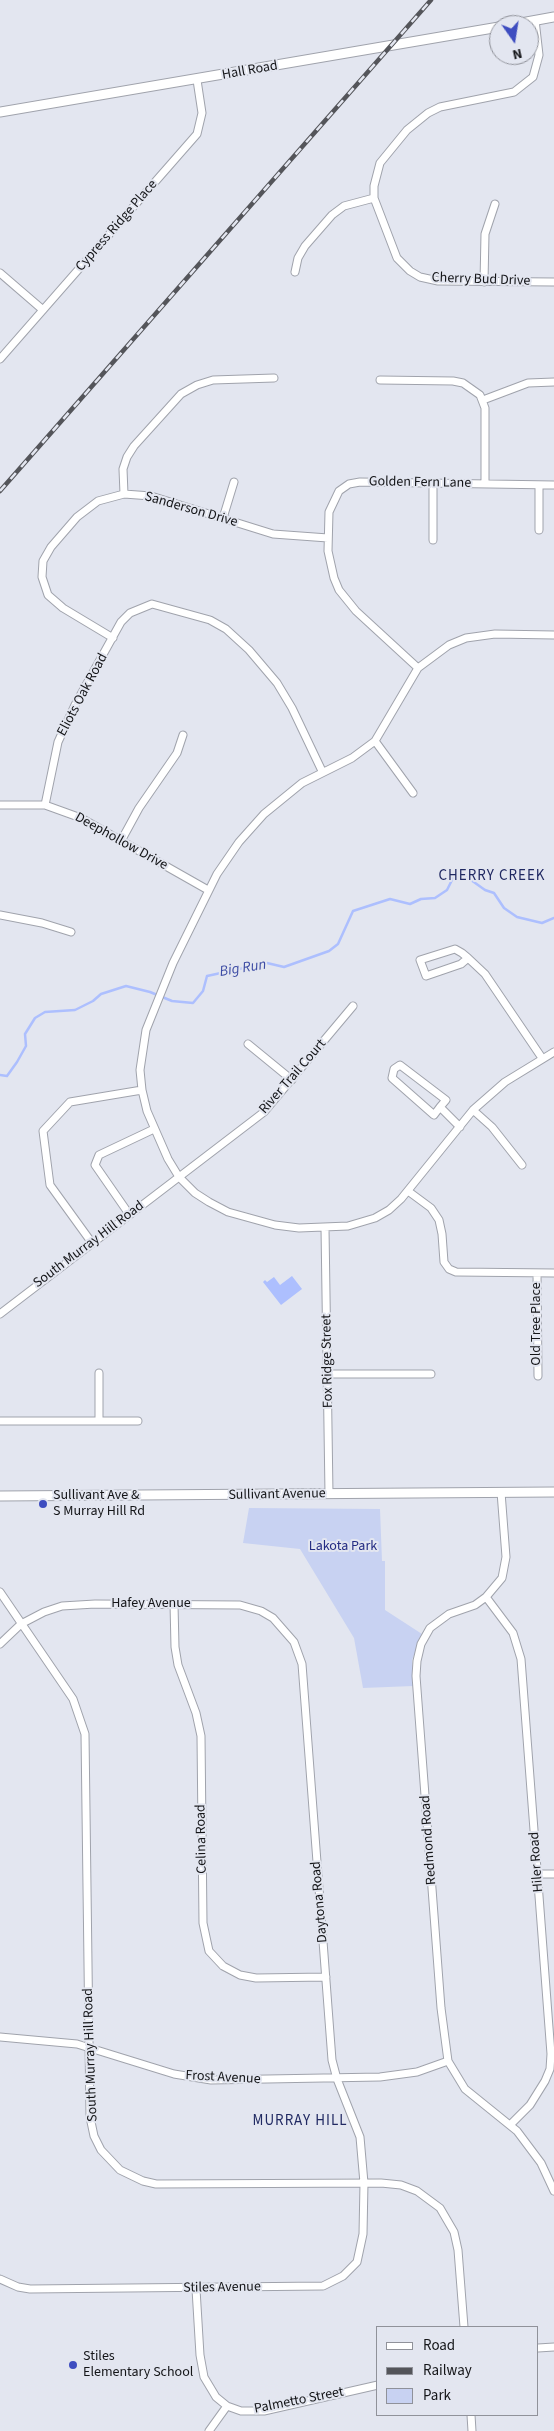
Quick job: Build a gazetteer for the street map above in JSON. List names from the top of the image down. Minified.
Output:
{"streets":{"street":["Hall Road","Cypress Ridge Place","Cherry Bud Drive","Golden Fern Lane","Sanderson Drive","Eliots Oak Road","Deephollow Drive","River Trail Court","South Murray Hill Road","Old Tree Place","Fox Ridge Street","Sullivant Avenue","Hafey Avenue","Celina Road","Redmond Road","Hiler Road","Daytona Road","Frost Avenue","Stiles Avenue","Palmetto Street"]},"crossings":[["Hall Road","Cypress Ridge Place"],["Golden Fern Lane","Sanderson Drive"],["Sanderson Drive","Eliots Oak Road"],["Eliots Oak Road","Deephollow Drive"],["River Trail Court","South Murray Hill Road"],["South Murray Hill Road","Hafey Avenue"],["South Murray Hill Road","Daytona Road"],["South Murray Hill Road","Frost Avenue"],["South Murray Hill Road","Stiles Avenue"],["Fox Ridge Street","Sullivant Avenue"],["Sullivant Avenue","Redmond Road"],["Hafey Avenue","Celina Road"],["Hafey Avenue","Daytona Road"],["Celina Road","Daytona Road"],["Redmond Road","Hiler Road"],["Redmond Road","Frost Avenue"],["Daytona Road","Frost Avenue"],["Daytona Road","Stiles Avenue"]],"districts":["CHERRY CREEK","MURRAY HILL"],"water":["Big Run"],"parks":["Lakota Park"],"places":["Sullivant Ave & S Murray Hill Rd","Stiles Elementary School"],"legend":["Road","Railway","Park"],"north":"bottom"}
